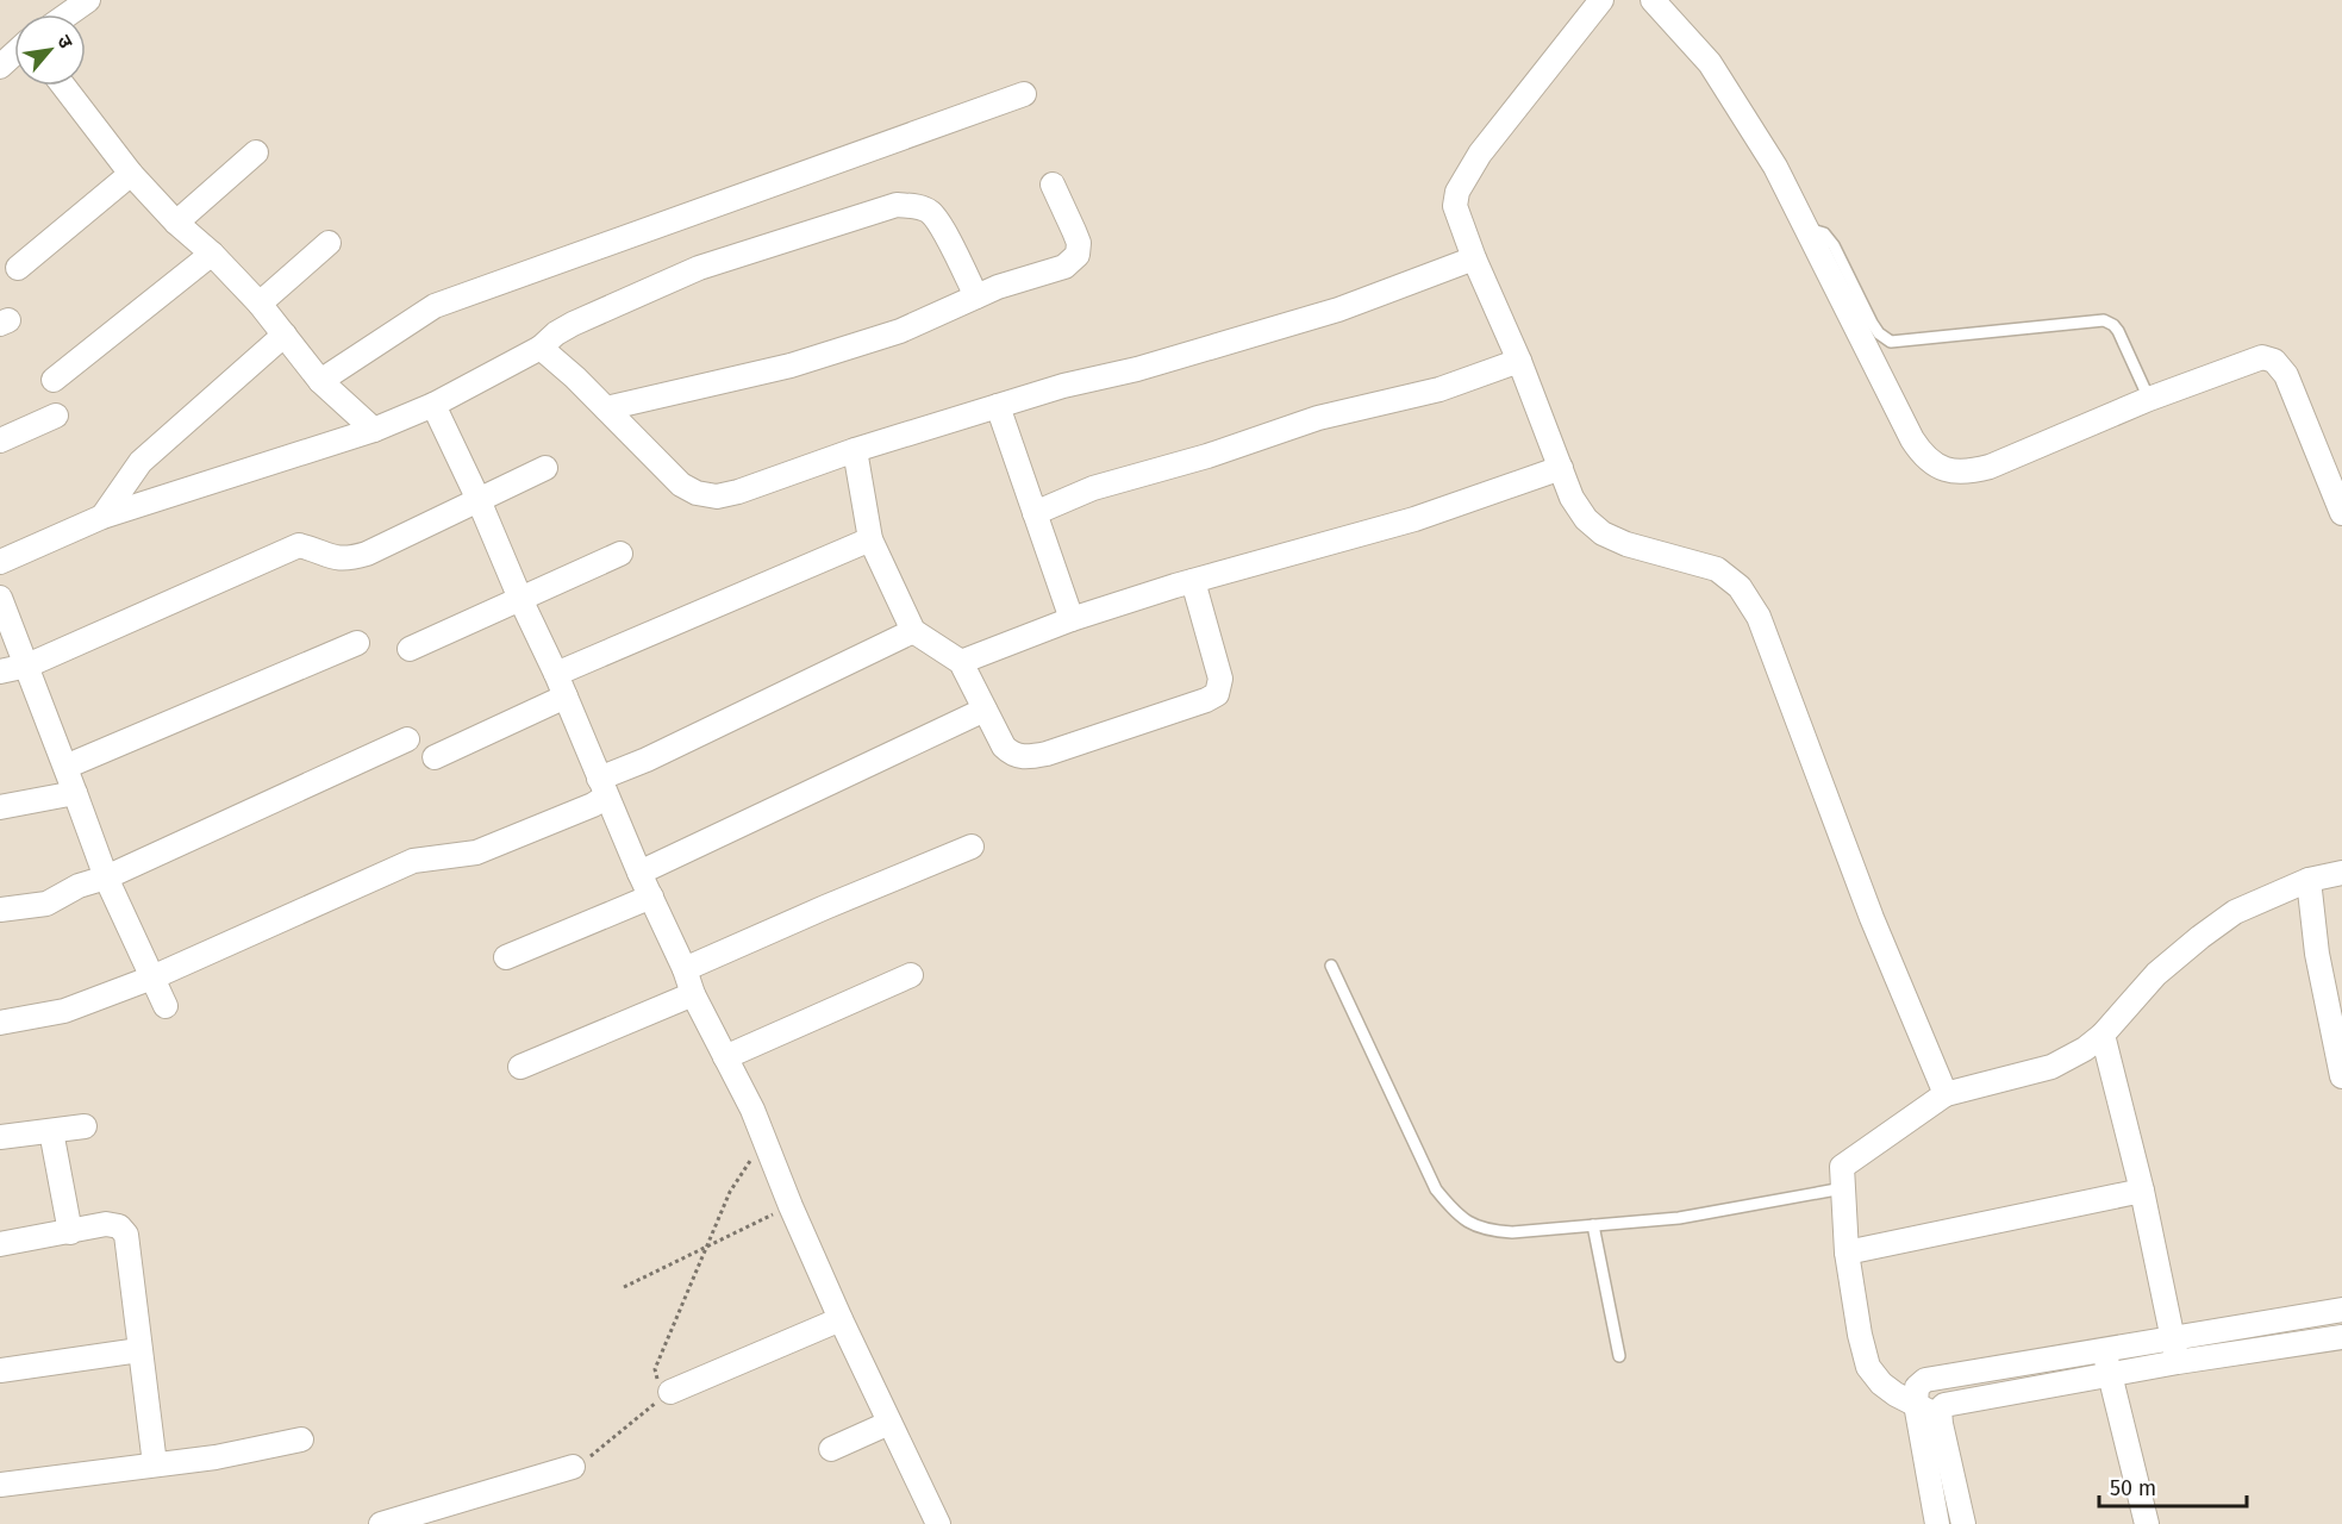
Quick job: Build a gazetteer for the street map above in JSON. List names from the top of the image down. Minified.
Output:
{"scale_bar":"50 m","north":"top right"}
